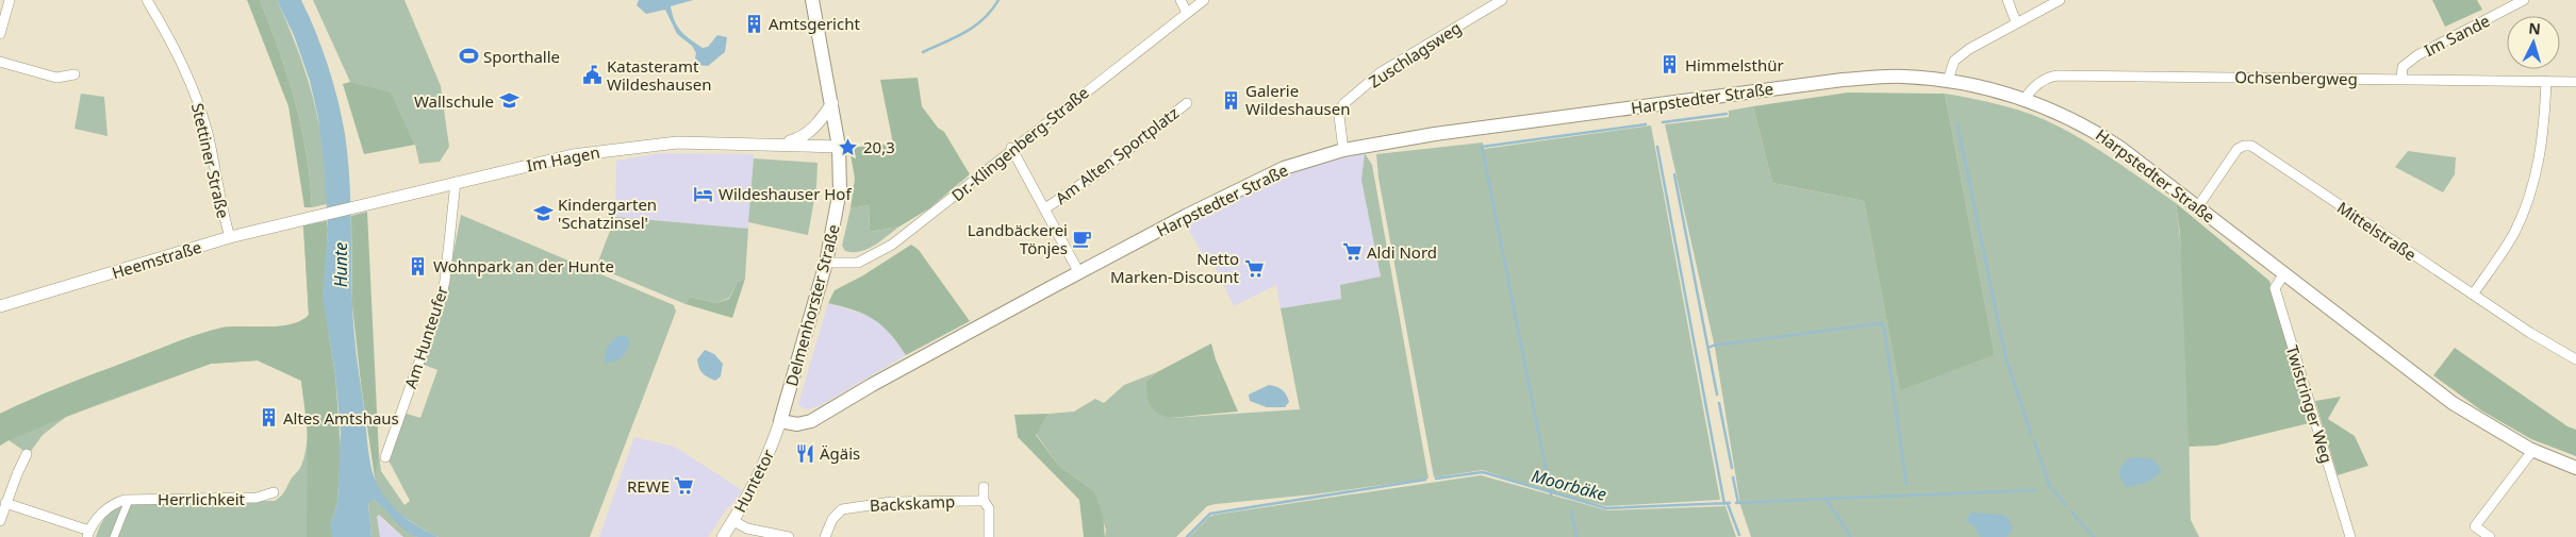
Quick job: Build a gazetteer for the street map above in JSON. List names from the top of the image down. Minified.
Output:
{"streets":{"main road":["Harpstedter Straße","Delmenhorster Straße"],"street":["Im Sande","Zuschlagsweg","Ochsenbergweg","Dr.-Klingenberg-Straße","Am Alten Sportplatz","Im Hagen","Stettiner Straße","Mittelstraße","Heemstraße","Am Hunteufer","Twistringer Weg","Huntetor","Herrlichkeit","Backskamp"]},"crossings":[["Im Sande","Ochsenbergweg"],["Zuschlagsweg","Harpstedter Straße"],["Ochsenbergweg","Harpstedter Straße"],["Harpstedter Straße","Am Alten Sportplatz"],["Harpstedter Straße","Mittelstraße"],["Harpstedter Straße","Delmenhorster Straße"],["Harpstedter Straße","Twistringer Weg"],["Harpstedter Straße","Huntetor"],["Dr.-Klingenberg-Straße","Am Alten Sportplatz"],["Dr.-Klingenberg-Straße","Delmenhorster Straße"],["Im Hagen","Heemstraße"],["Im Hagen","Delmenhorster Straße"],["Im Hagen","Am Hunteufer"],["Stettiner Straße","Heemstraße"],["Delmenhorster Straße","Huntetor"]],"water":["Hunte","Moorbäke"],"places":{"building":["Amtsgericht","Himmelsthür","Galerie Wildeshausen","Wohnpark an der Hunte","Altes Amtshaus"],"sports":["Sporthalle"],"public building":["Katasteramt Wildeshausen"],"school or university":["Wallschule","Kindergarten 'Schatzinsel'"],"place":["20,3"],"hotel":["Wildeshauser Hof"],"cafe":["Landbäckerei Tönjes"],"supermarket":["Aldi Nord","Netto Marken-Discount","REWE"],"restaurant":["Ägäis"]},"north":"top"}
